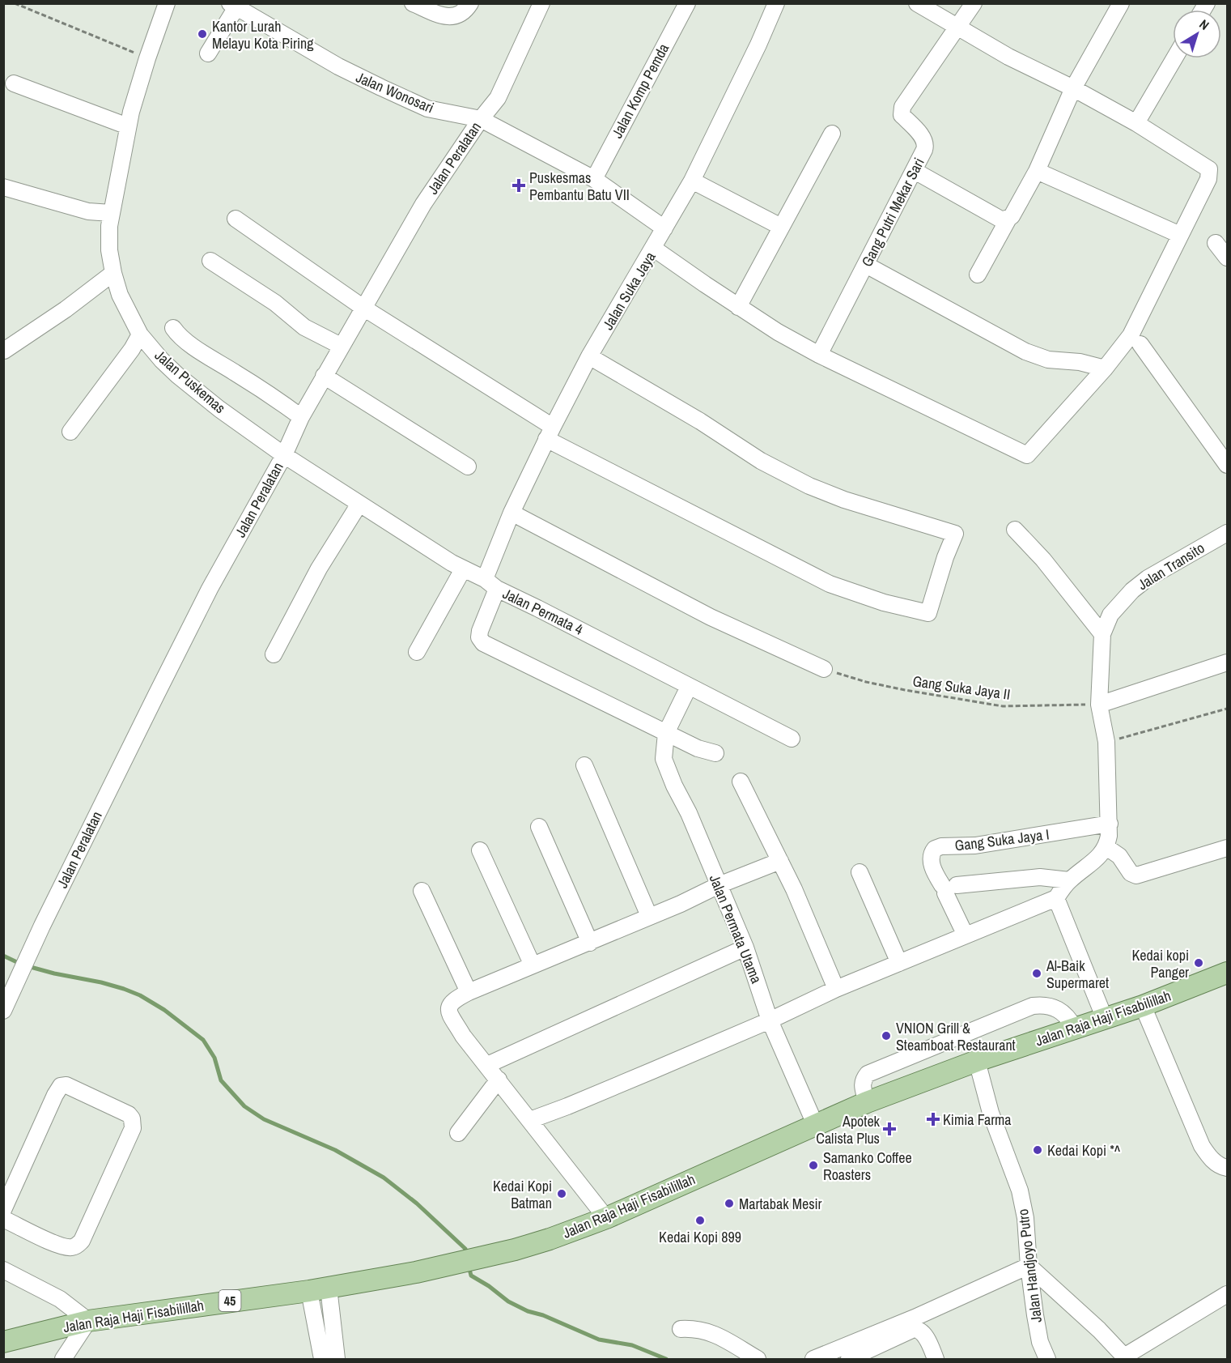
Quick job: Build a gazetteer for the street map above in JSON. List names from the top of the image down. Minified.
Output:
{"streets":{"main road":["Jalan Raja Haji Fisabilillah","45"],"street":["Jalan Komp Pemda","Jalan Wonosari","Jalan Peralatan","Gang Putri Mekar Sari","Jalan Suka Jaya","Jalan Puskemas","Jalan Transito","Jalan Permata 4","Gang Suka Jaya I","Jalan Permata Utama","Jalan Handjoyo Putro"],"path":["Gang Suka Jaya II"]},"crossings":[["Jalan Komp Pemda","Jalan Wonosari"],["Jalan Wonosari","Jalan Peralatan"],["Jalan Wonosari","Jalan Suka Jaya"],["Jalan Peralatan","Jalan Puskemas"],["Jalan Suka Jaya","Jalan Puskemas"],["Jalan Suka Jaya","Jalan Permata 4"],["Jalan Puskemas","Jalan Permata 4"],["Jalan Transito","Gang Suka Jaya II"],["Jalan Transito","Gang Suka Jaya I"],["Jalan Permata 4","Jalan Permata Utama"],["Jalan Permata Utama","Jalan Raja Haji Fisabilillah"],["Jalan Raja Haji Fisabilillah","Jalan Handjoyo Putro"]],"places":{"other":["Kantor Lurah Melayu Kota Piring","Kedai kopi Panger","Al-Baik Supermaret","VNION Grill & Steamboat Restaurant","Kedai Kopi *^","Samanko Coffee Roasters","Kedai Kopi Batman","Martabak Mesir","Kedai Kopi 899"],"health":["Puskesmas Pembantu Batu VII","Kimia Farma","Apotek Calista Plus"]},"north":"top right"}
